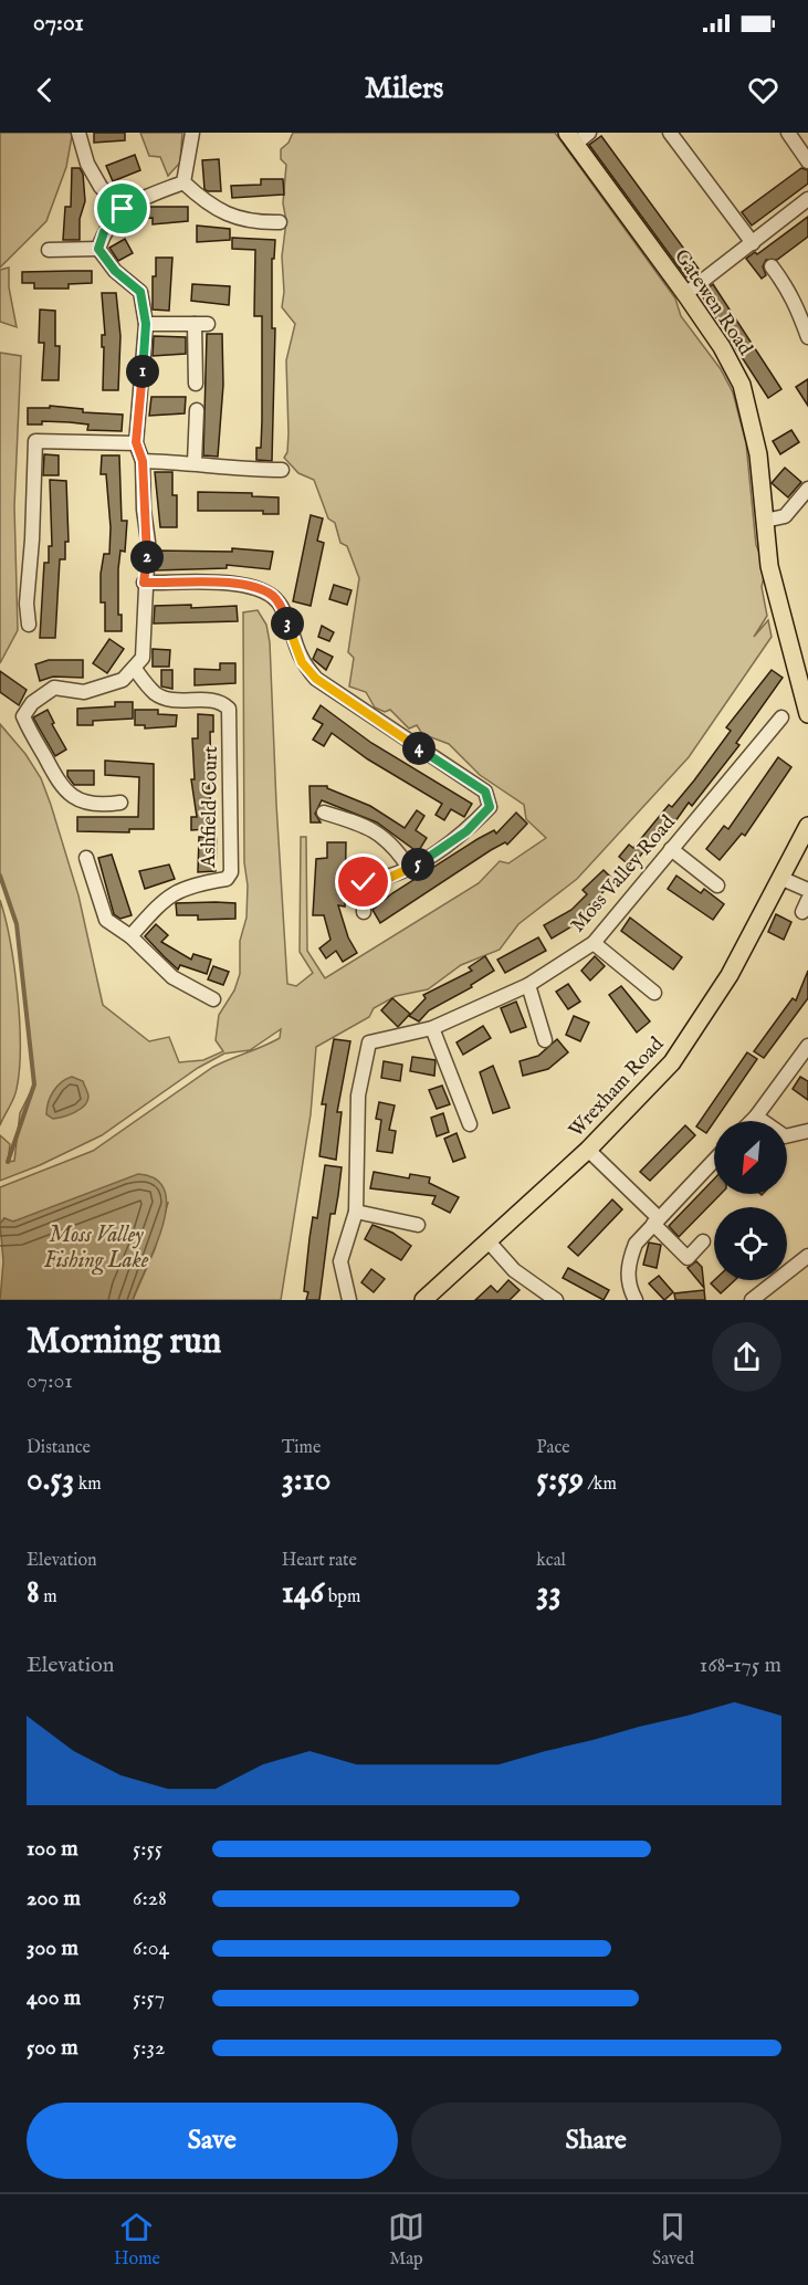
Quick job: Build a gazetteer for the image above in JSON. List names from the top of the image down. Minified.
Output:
{"streets":{"main road":["Gatewen Road","Wrexham Road"],"street":["Ashfield Court","Moss Valley Road"]},"water":["Moss Valley Fishing Lake"],"north":"bottom left","page":{"status":"07:01","header":"Milers","pins":["1","2","3","4","5"],"heading":["Morning run","07:01"],"stats":[["Distance","0.53 km"],["Time","3:10"],["Pace","5:59 /km"],["Elevation","8 m"],["Heart rate","146 bpm"],["kcal","33"]],"chart":["Elevation","168–175 m"],"list":[{"name":"100 m","note":"5:55"},{"name":"200 m","note":"6:28"},{"name":"300 m","note":"6:04"},{"name":"400 m","note":"5:57"},{"name":"500 m","note":"5:32"}],"buttons":["Save","Share"],"tabs":["Home","Map","Saved"]}}
